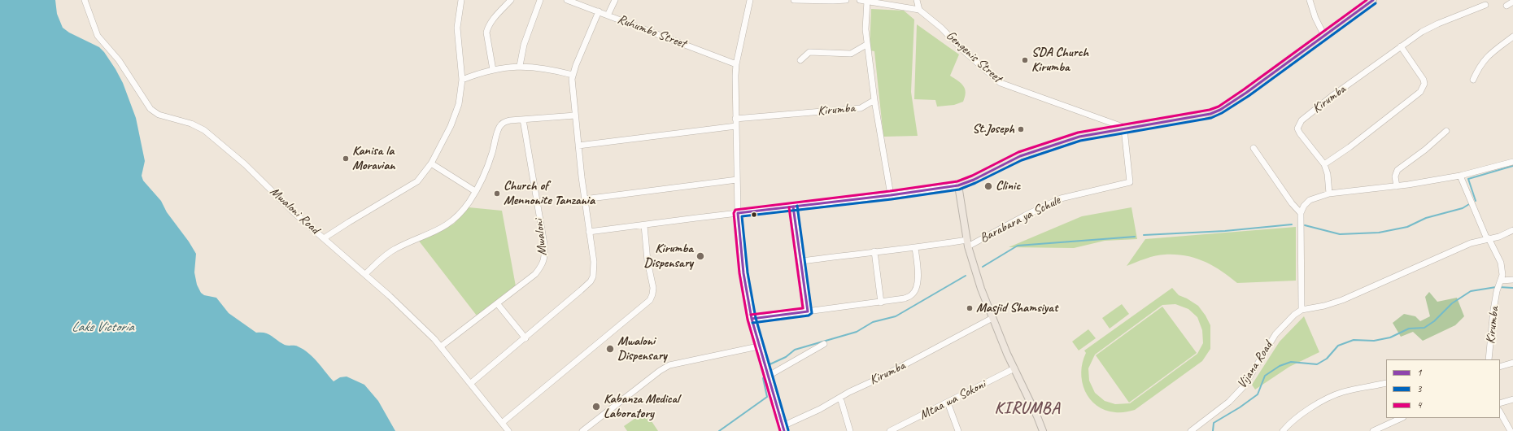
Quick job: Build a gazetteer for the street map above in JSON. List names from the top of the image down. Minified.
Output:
{"streets":{"street":["Ruhumbo Street","Gengenis Street","Kirumba","Mwaloni Road","Barabara ya Schule","Mwaloni","Vijana Road","Mtaa wa Sokoni"]},"crossings":[["Gengenis Street","Barabara ya Schule"],["Mwaloni Road","Mwaloni"]],"districts":["KIRUMBA"],"water":["Lake Victoria"],"places":["SDA Church Kirumba","St.Joseph","Kanisa la Moravian","Clinic","Church of Mennonite Tanzania","Kirumba Dispensary","Masjid Shamsiyat","Mwaloni Dispensary","Kabanza Medical Laboratory"],"lines":["transit line 1","transit line 4","transit line 3"],"legend":["1","3","4"]}
